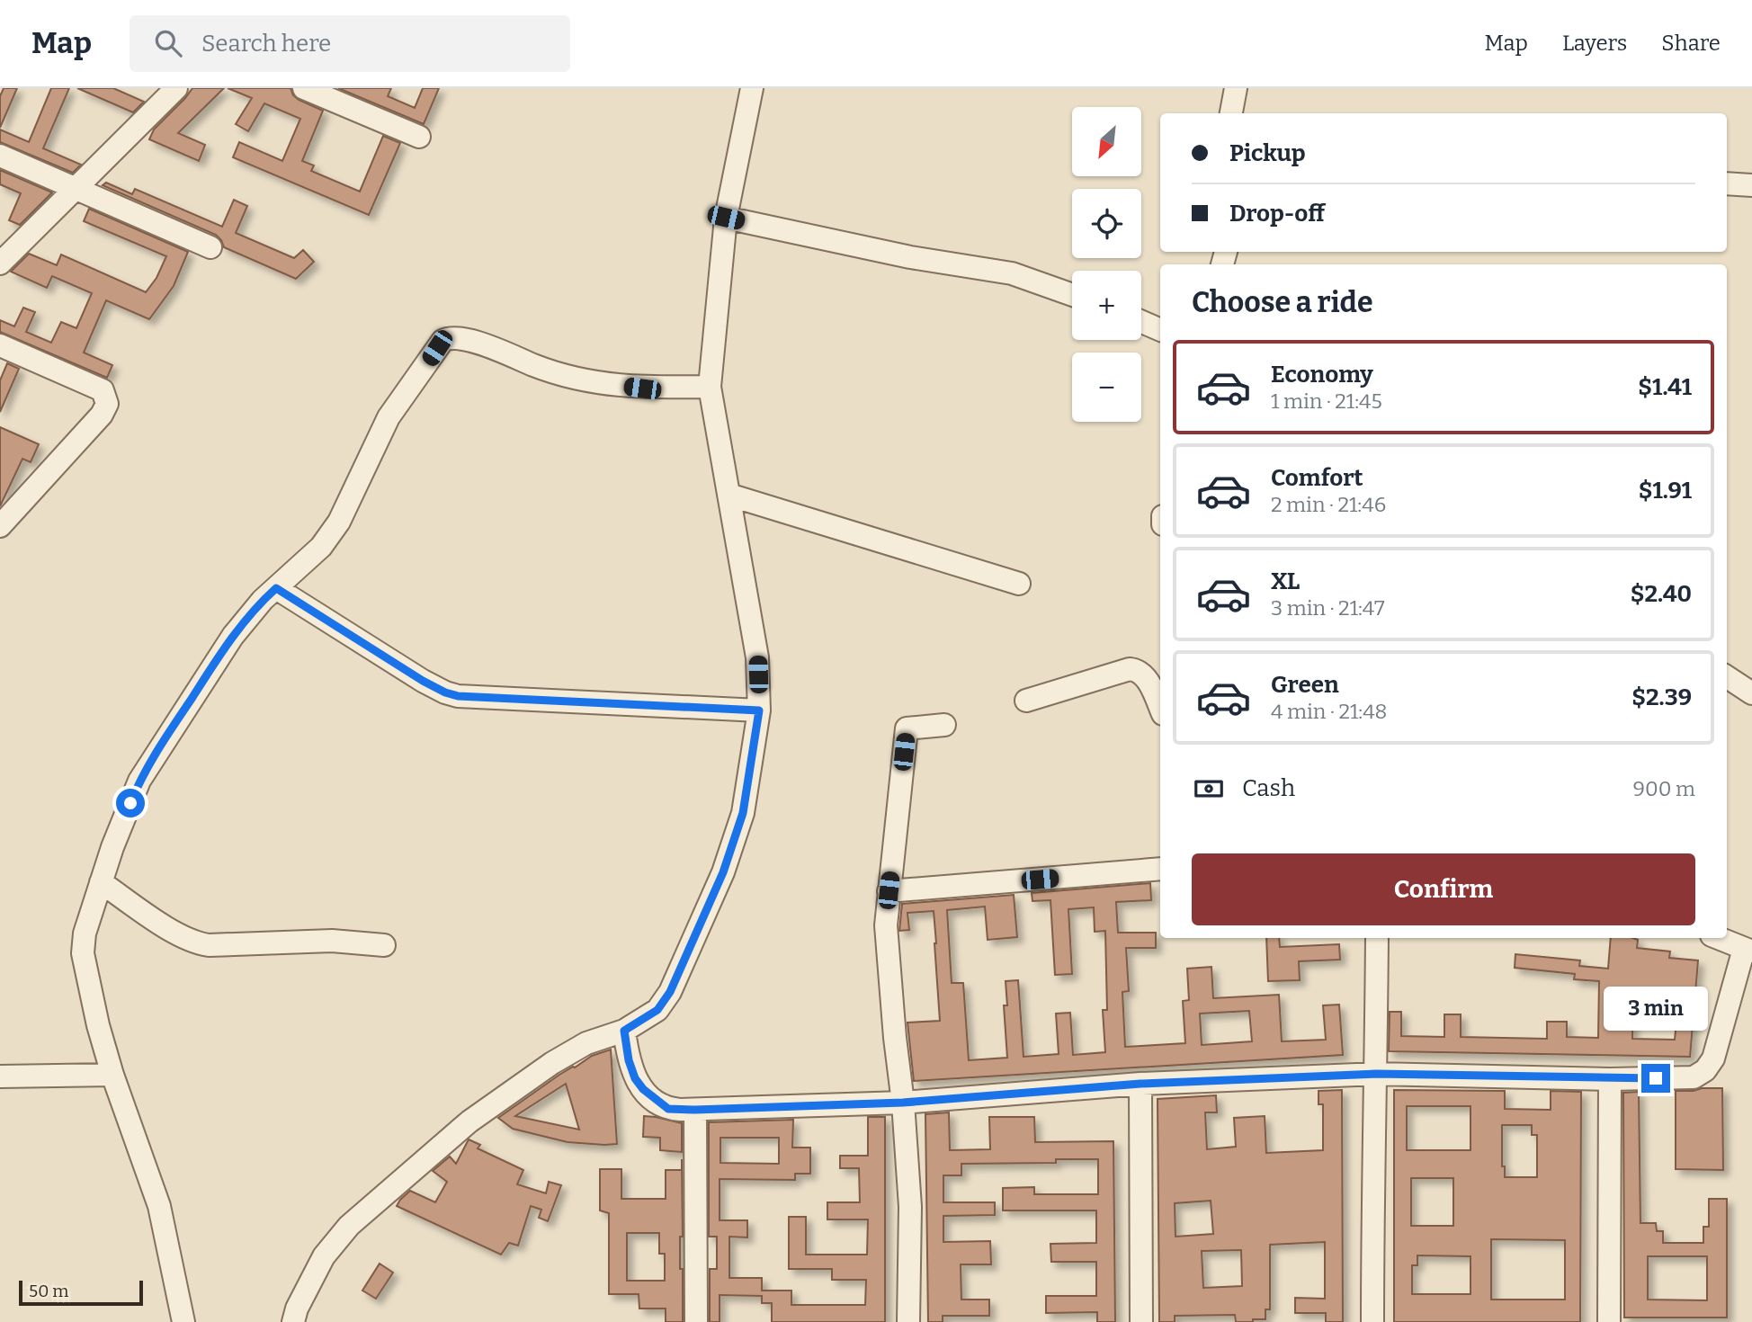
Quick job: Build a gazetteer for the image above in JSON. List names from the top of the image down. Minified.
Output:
{"scale_bar":"50 m","north":"bottom left","page":{"header":"Map","search":"Search here","nav":["Map","Layers","Share"],"map_buttons":["+","−"],"banner":["Pickup","Drop-off"],"heading":"Choose a ride","list":[{"name":"Economy","note":"1 min · 21:45","value":"$1.41"},{"name":"Comfort","note":"2 min · 21:46","value":"$1.91"},{"name":"XL","note":"3 min · 21:47","value":"$2.40"},{"name":"Green","note":"4 min · 21:48","value":"$2.39"}],"pay":["Cash","900 m"],"buttons":"Confirm","bubble":"3 min","scale":"50 m"}}
